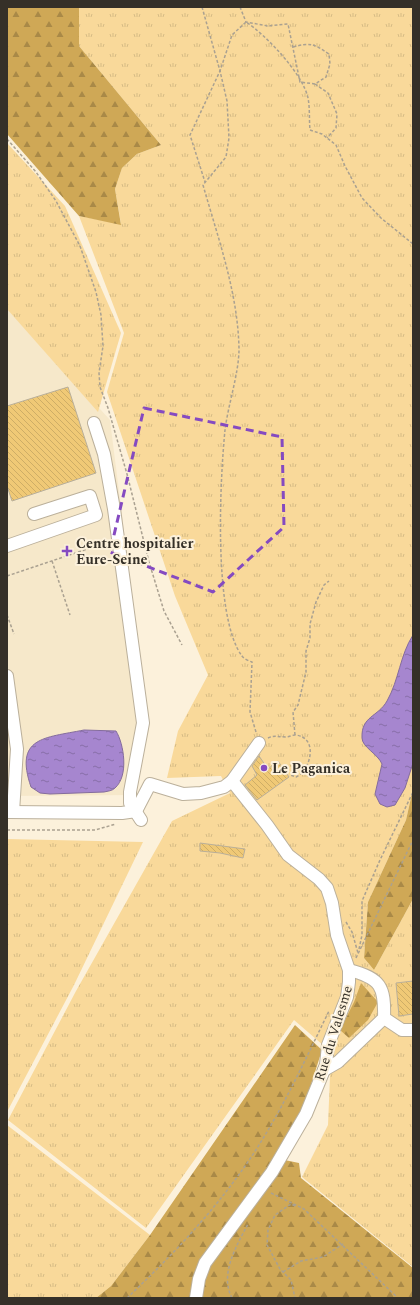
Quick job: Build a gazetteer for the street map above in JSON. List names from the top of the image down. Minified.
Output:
{"streets":{"street":["Rue du Valesme"]},"places":{"health":["Centre hospitalier Eure-Seine"],"other":["Le Paganica"]}}
